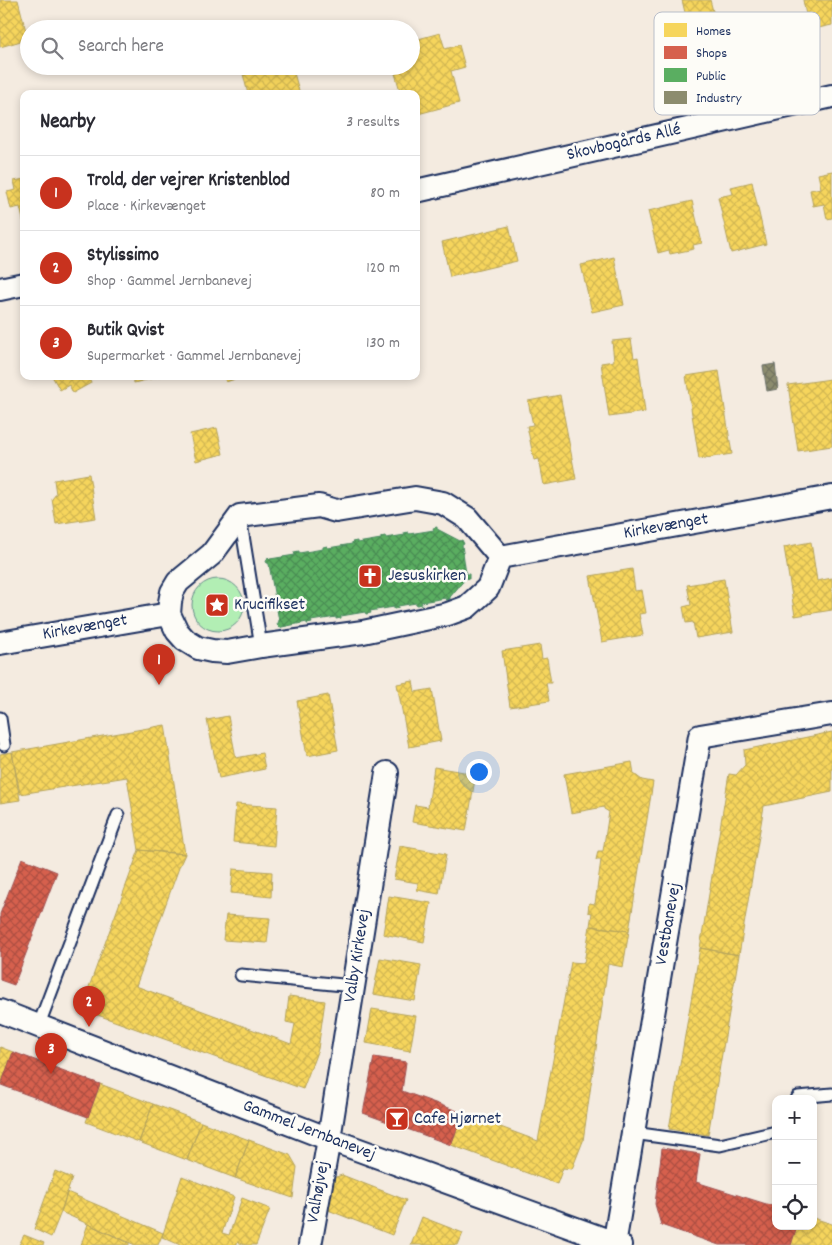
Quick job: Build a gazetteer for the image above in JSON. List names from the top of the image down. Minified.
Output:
{"streets":{"street":["Skovbogårds Allé","Kirkevænget","Vestbanevej","Valby Kirkevej","Gammel Jernbanevej","Valhøjvej"]},"crossings":[["Vestbanevej","Gammel Jernbanevej"],["Valby Kirkevej","Gammel Jernbanevej"],["Valby Kirkevej","Valhøjvej"],["Gammel Jernbanevej","Valhøjvej"]],"places":{"church":["Jesuskirken"],"place":["Krucifikset"],"bar":["Cafe Hjørnet"]},"legend":["Homes","Shops","Public","Industry"],"page":{"search":"Search here","heading":["Nearby","3 results"],"list":[{"mark":"1","name":"Trold, der vejrer Kristenblod","note":"Place · Kirkevænget","value":"80 m"},{"mark":"2","name":"Stylissimo","note":"Shop · Gammel Jernbanevej","value":"120 m"},{"mark":"3","name":"Butik Qvist","note":"Supermarket · Gammel Jernbanevej","value":"130 m"}],"pins":["1","2","3"],"map_buttons":["+","−"]}}
